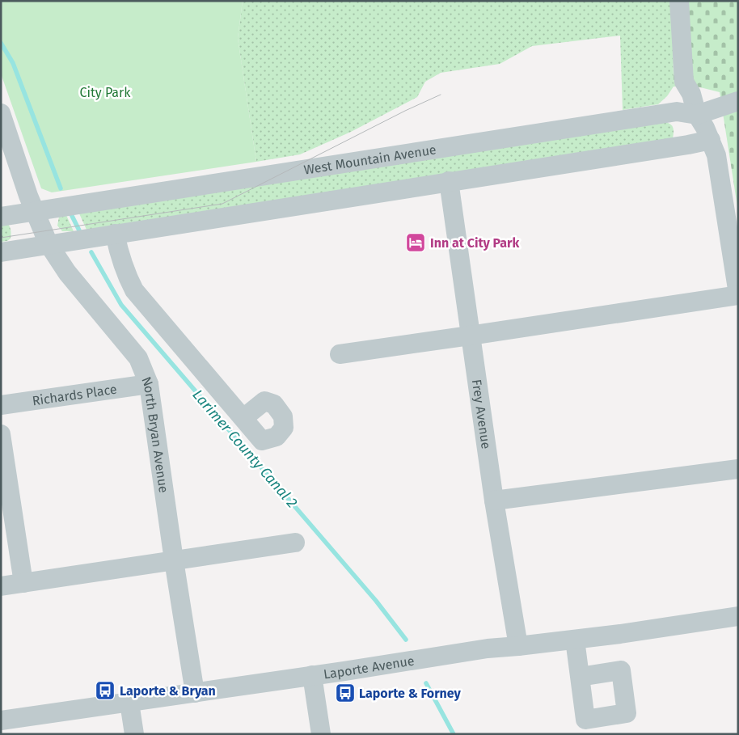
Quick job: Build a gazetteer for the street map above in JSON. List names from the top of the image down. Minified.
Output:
{"streets":{"street":["West Mountain Avenue","Richards Place","Frey Avenue","North Bryan Avenue","Laporte Avenue"]},"crossings":[["West Mountain Avenue","North Bryan Avenue"],["Richards Place","North Bryan Avenue"],["Frey Avenue","Laporte Avenue"],["North Bryan Avenue","Laporte Avenue"]],"water":["Larimer County Canal 2"],"parks":["City Park"],"places":{"hotel":["Inn at City Park"],"bus stop":["Laporte & Bryan","Laporte & Forney"]}}
